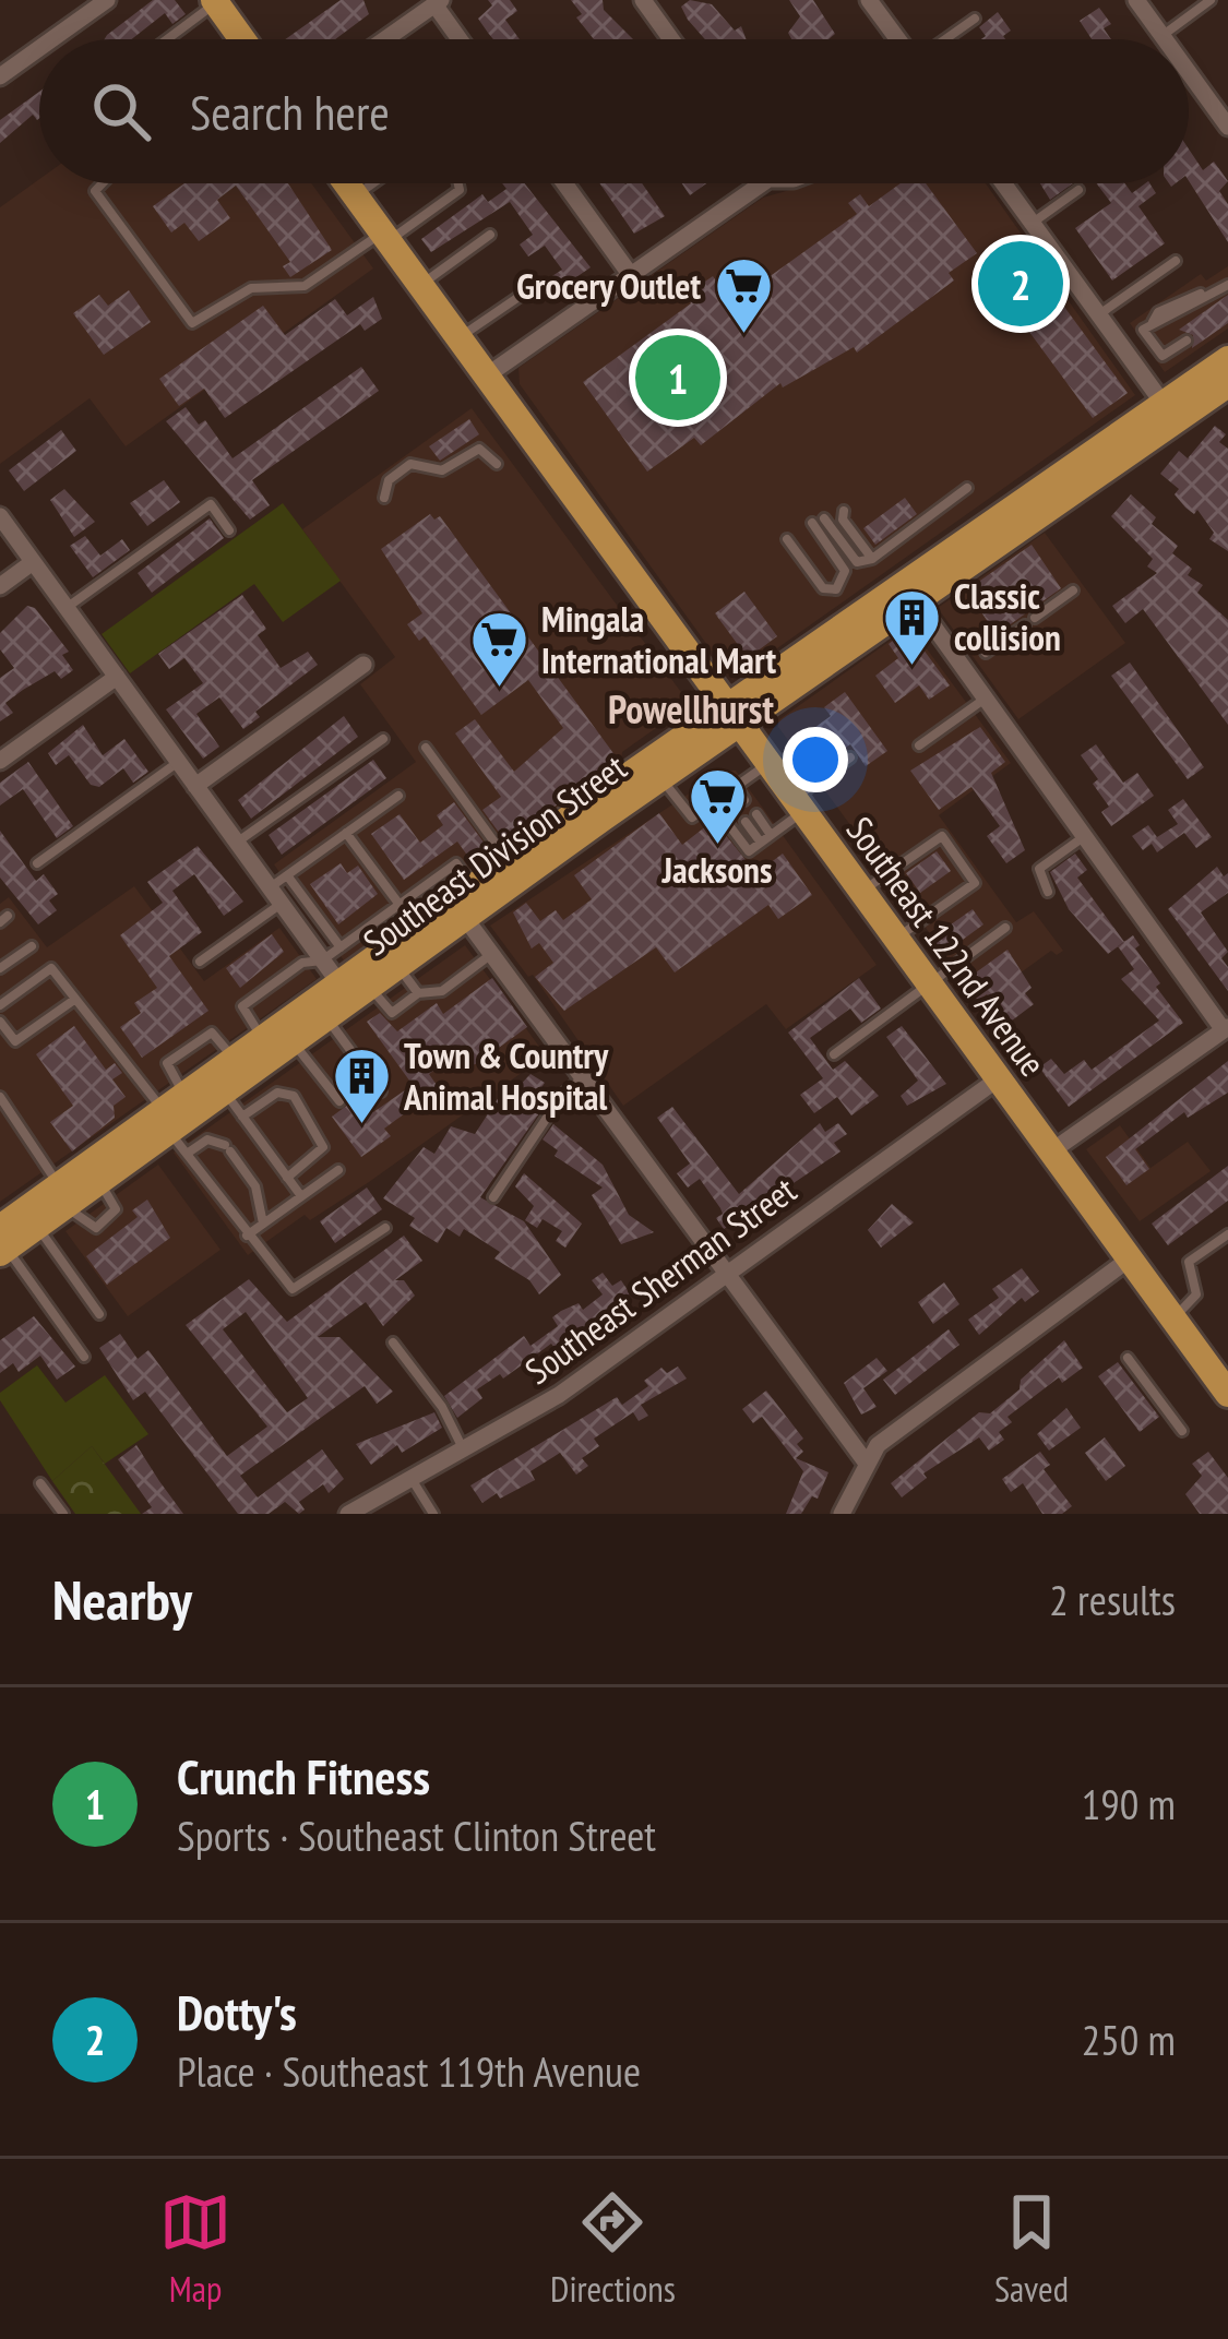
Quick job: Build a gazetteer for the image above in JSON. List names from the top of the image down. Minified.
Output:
{"streets":{"main road":["Southeast Division Street","Southeast 122nd Avenue"],"street":["Southeast Sherman Street"]},"crossings":[["Southeast Division Street","Southeast 122nd Avenue"],["Southeast 122nd Avenue","Southeast Sherman Street"]],"districts":["Powellhurst"],"places":{"supermarket":["Grocery Outlet","Mingala International Mart","Jacksons"],"building":["Classic collision","Town & Country Animal Hospital"]},"page":{"search":"Search here","pins":["2","1"],"heading":["Nearby","2 results"],"list":[{"mark":"1","name":"Crunch Fitness","note":"Sports · Southeast Clinton Street","value":"190 m"},{"mark":"2","name":"Dotty's","note":"Place · Southeast 119th Avenue","value":"250 m"}],"nav":["Map","Directions","Saved"]}}
